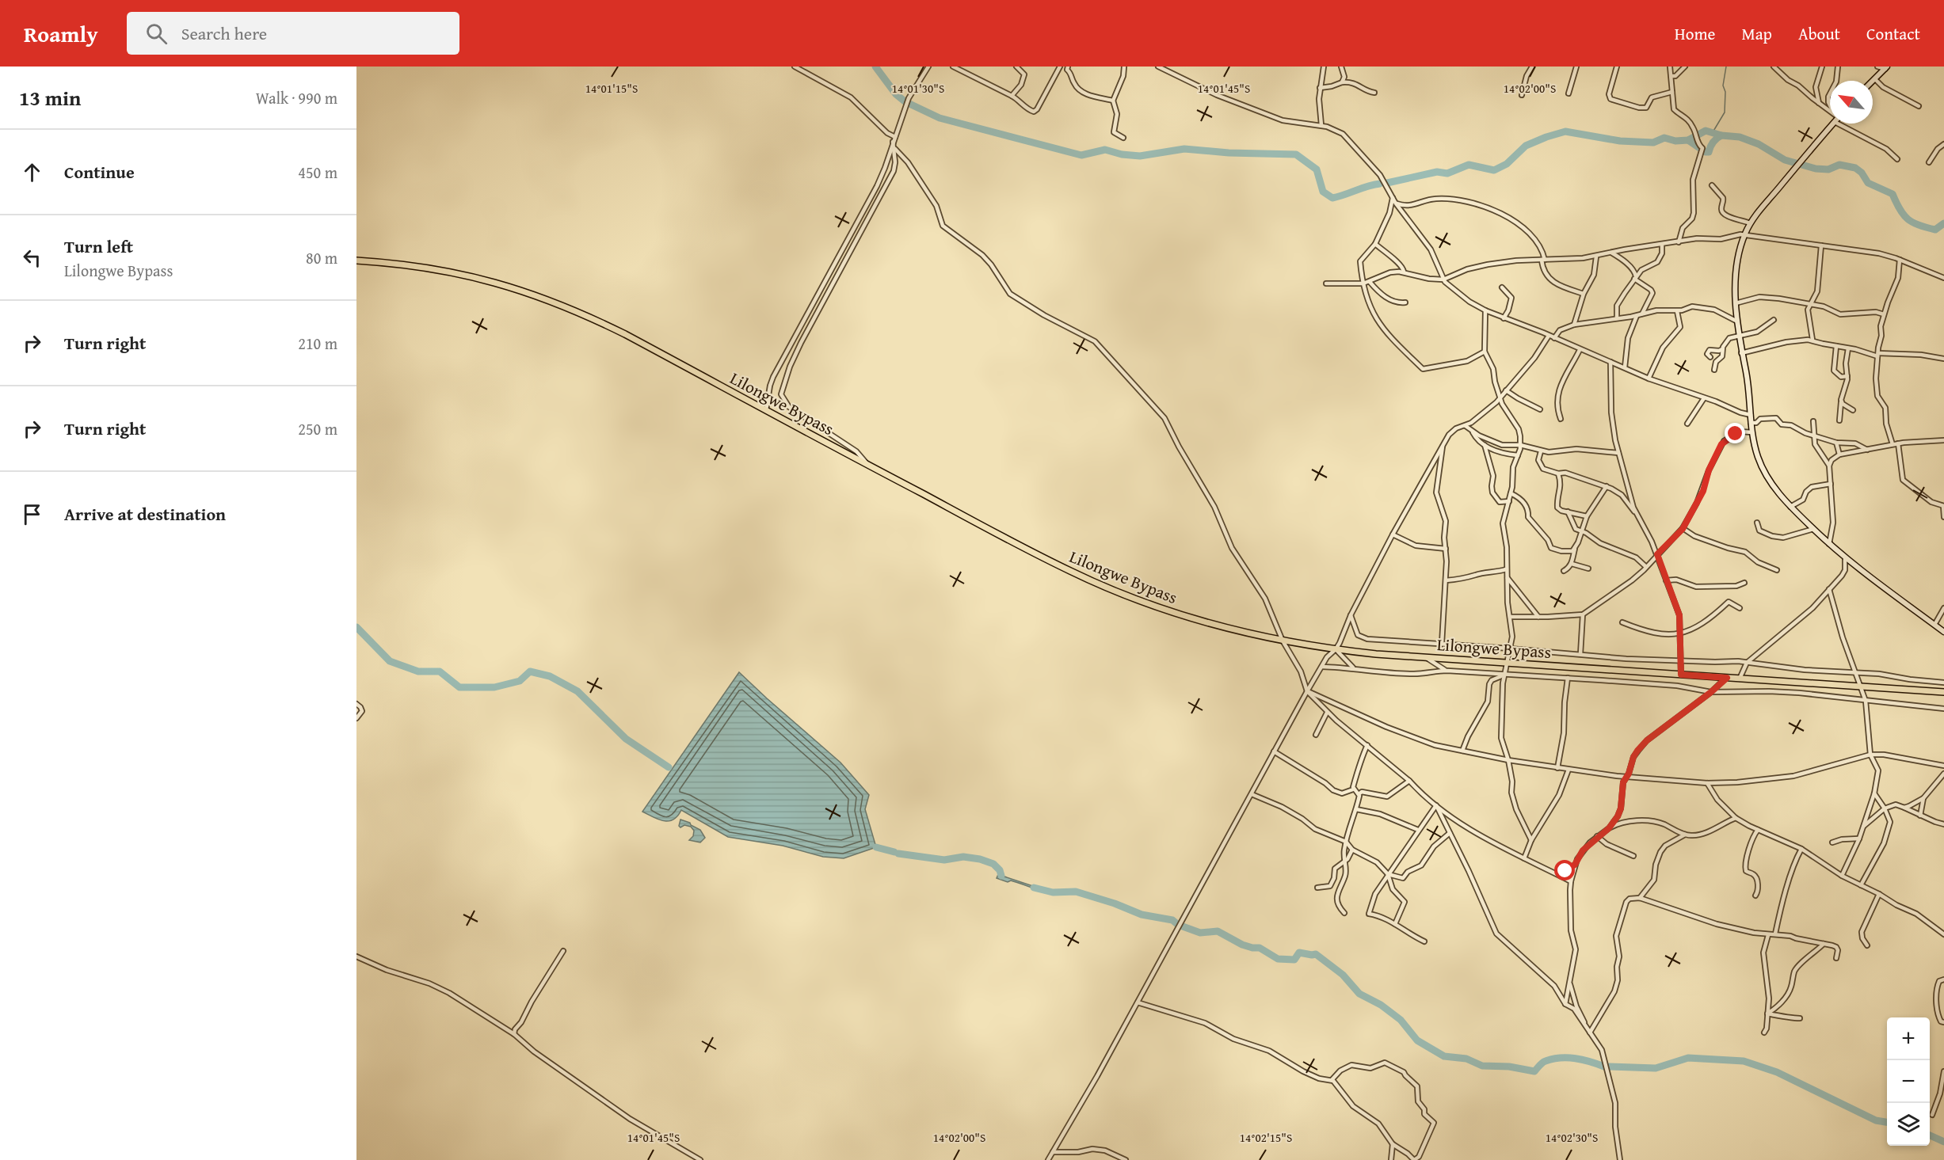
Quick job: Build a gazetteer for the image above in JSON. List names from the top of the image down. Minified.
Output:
{"streets":{"main road":["Lilongwe Bypass"]},"north":"top left","page":{"header":"Roamly","search":"Search here","nav":["Home","Map","About","Contact"],"heading":["13 min","Walk · 990 m"],"list":[["Continue","450 m"],["Turn left","Lilongwe Bypass","80 m"],["Turn right","210 m"],["Turn right","250 m"],"Arrive at destination"],"map_buttons":["+","−"]},"coordinates":["14°01'15\"S","14°01'30\"S","14°01'45\"S","14°02'00\"S","14°02'15\"S","14°02'30\"S"]}
